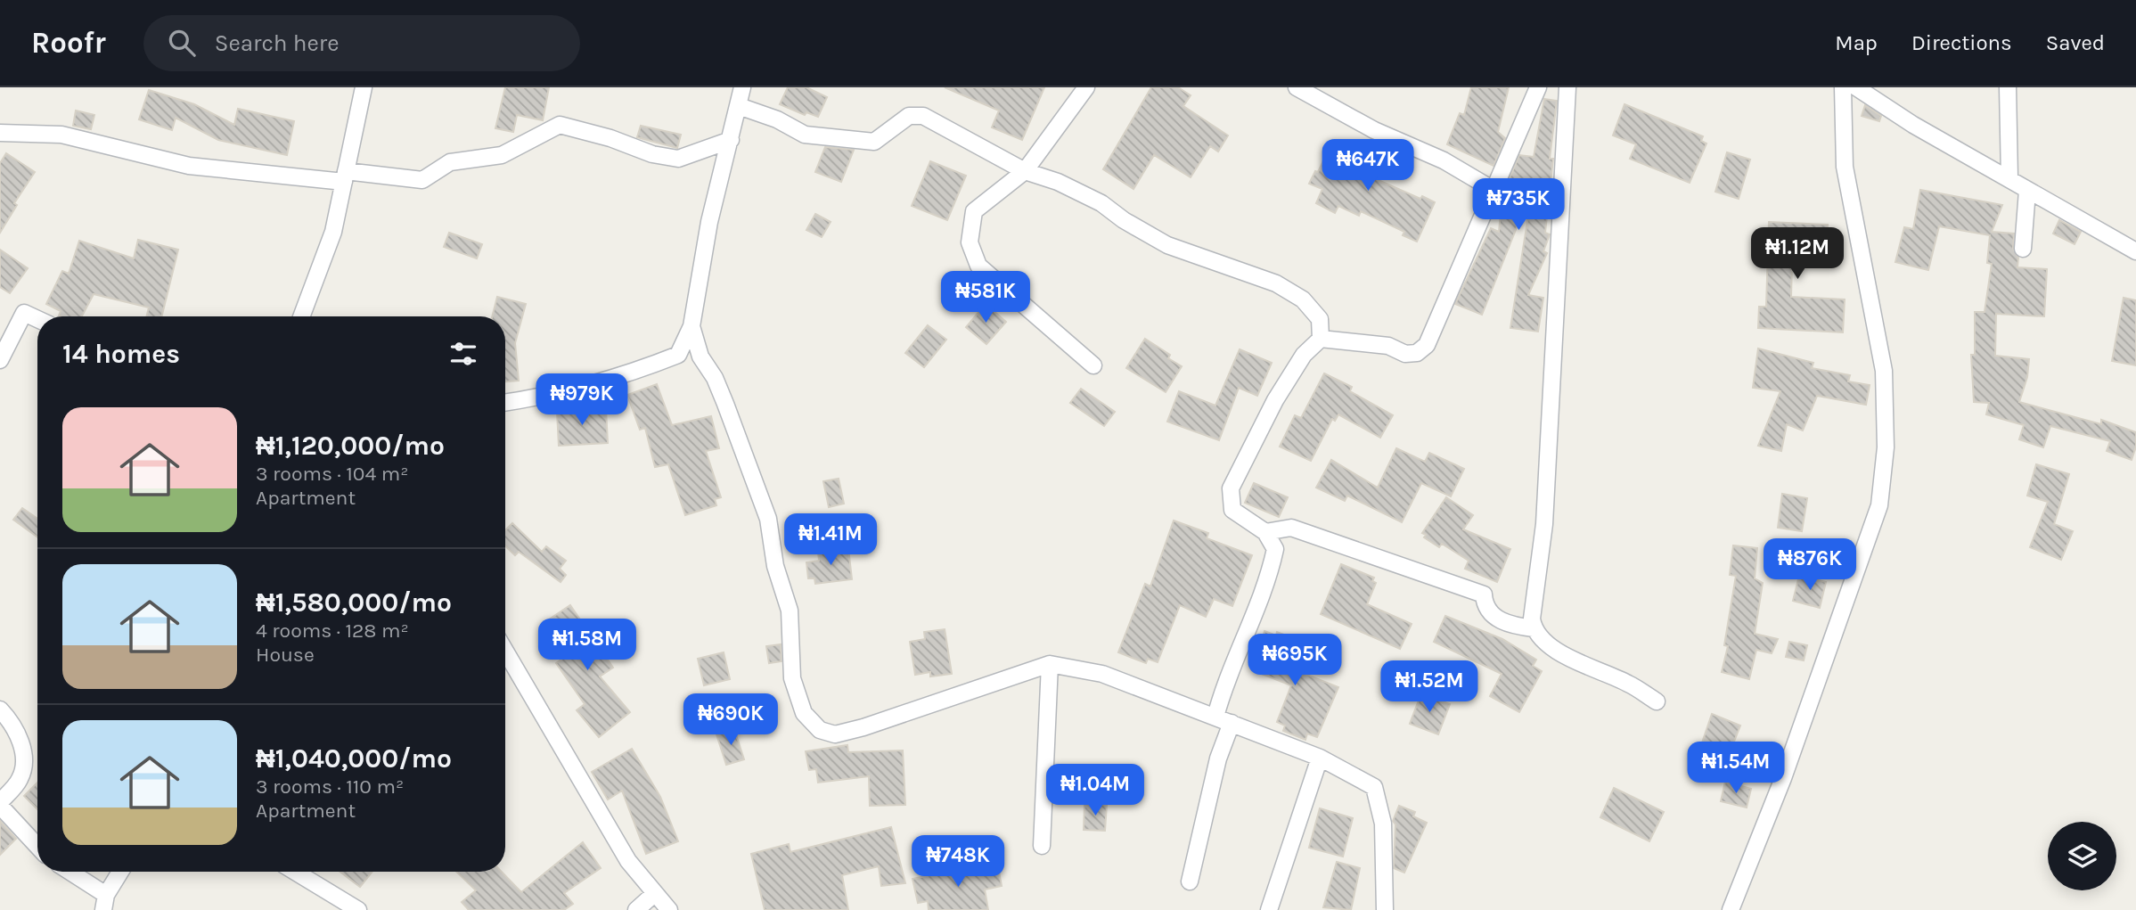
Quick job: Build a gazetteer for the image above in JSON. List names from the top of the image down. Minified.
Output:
{"page":{"header":"Roofr","search":"Search here","nav":["Map","Directions","Saved"],"price":["₦647K","₦735K","₦1.12M","₦581K","₦979K","₦1.41M","₦876K","₦1.58M","₦695K","₦1.52M","₦690K","₦1.54M","₦1.04M","₦748K"],"heading":"14 homes","list":[{"name":"₦1,120,000/mo","note":"3 rooms · 104 m² · Apartment"},{"name":"₦1,580,000/mo","note":"4 rooms · 128 m² · House"},{"name":"₦1,040,000/mo","note":"3 rooms · 110 m² · Apartment"}]}}
